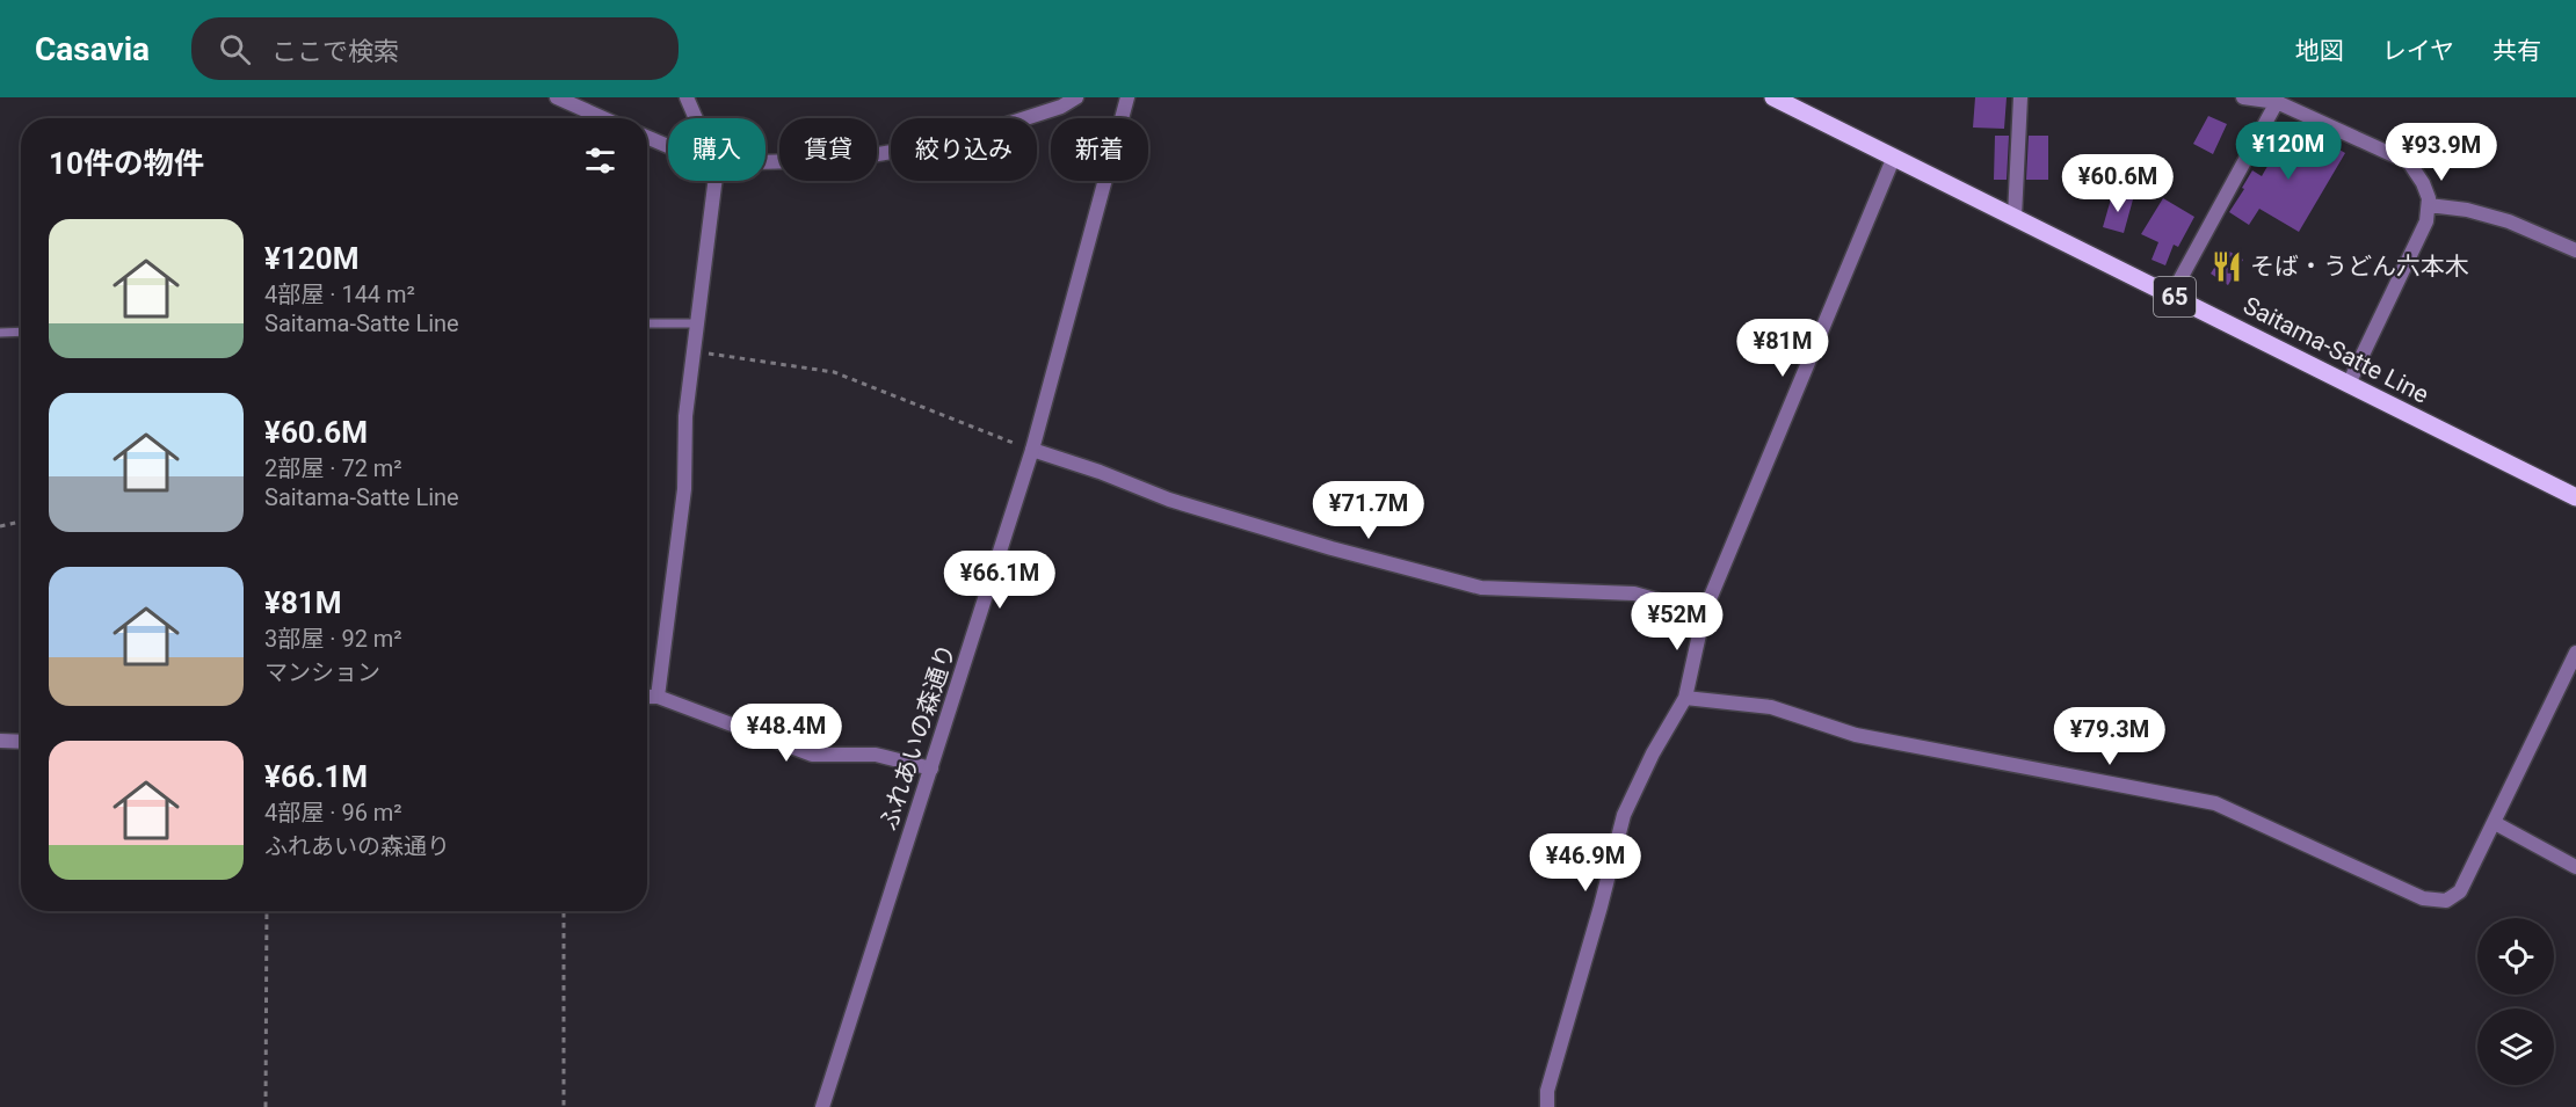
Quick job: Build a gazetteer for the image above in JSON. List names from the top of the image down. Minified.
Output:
{"streets":{"main road":["65","Saitama-Satte Line"],"street":["ふれあいの森通り"]},"places":{"restaurant":["そば・うどん六本木"]},"page":{"header":"Casavia","search":"ここで検索","nav":["地図","レイヤ","共有"],"chip":["購入","賃貸","絞り込み","新着"],"heading":"10件の物件","price":["¥120M","¥93.9M","¥60.6M","¥81M","¥71.7M","¥66.1M","¥52M","¥48.4M","¥79.3M","¥46.9M"],"list":[{"name":"¥120M","note":"4部屋 · 144 m² · Saitama-Satte Line"},{"name":"¥60.6M","note":"2部屋 · 72 m² · Saitama-Satte Line"},{"name":"¥81M","note":"3部屋 · 92 m² · マンション"},{"name":"¥66.1M","note":"4部屋 · 96 m² · ふれあいの森通り"}]}}
